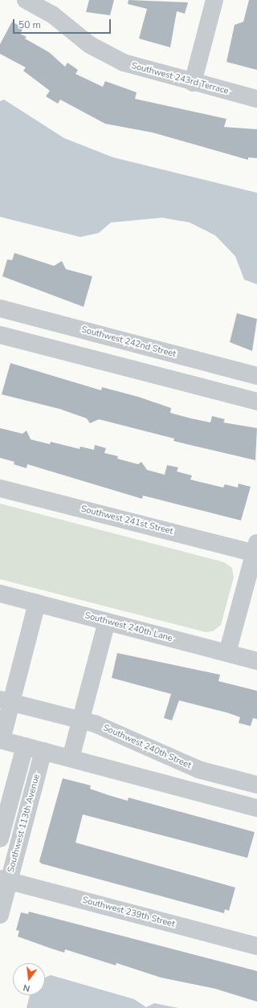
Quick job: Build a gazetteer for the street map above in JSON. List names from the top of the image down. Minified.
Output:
{"streets":{"street":["Southwest 243rd Terrace","Southwest 242nd Street","Southwest 241st Street","Southwest 240th Lane","Southwest 240th Street","Southwest 113th Avenue","Southwest 239th Street"]},"crossings":[["Southwest 113th Avenue","Southwest 239th Street"]],"scale_bar":"50 m","north":"bottom"}
